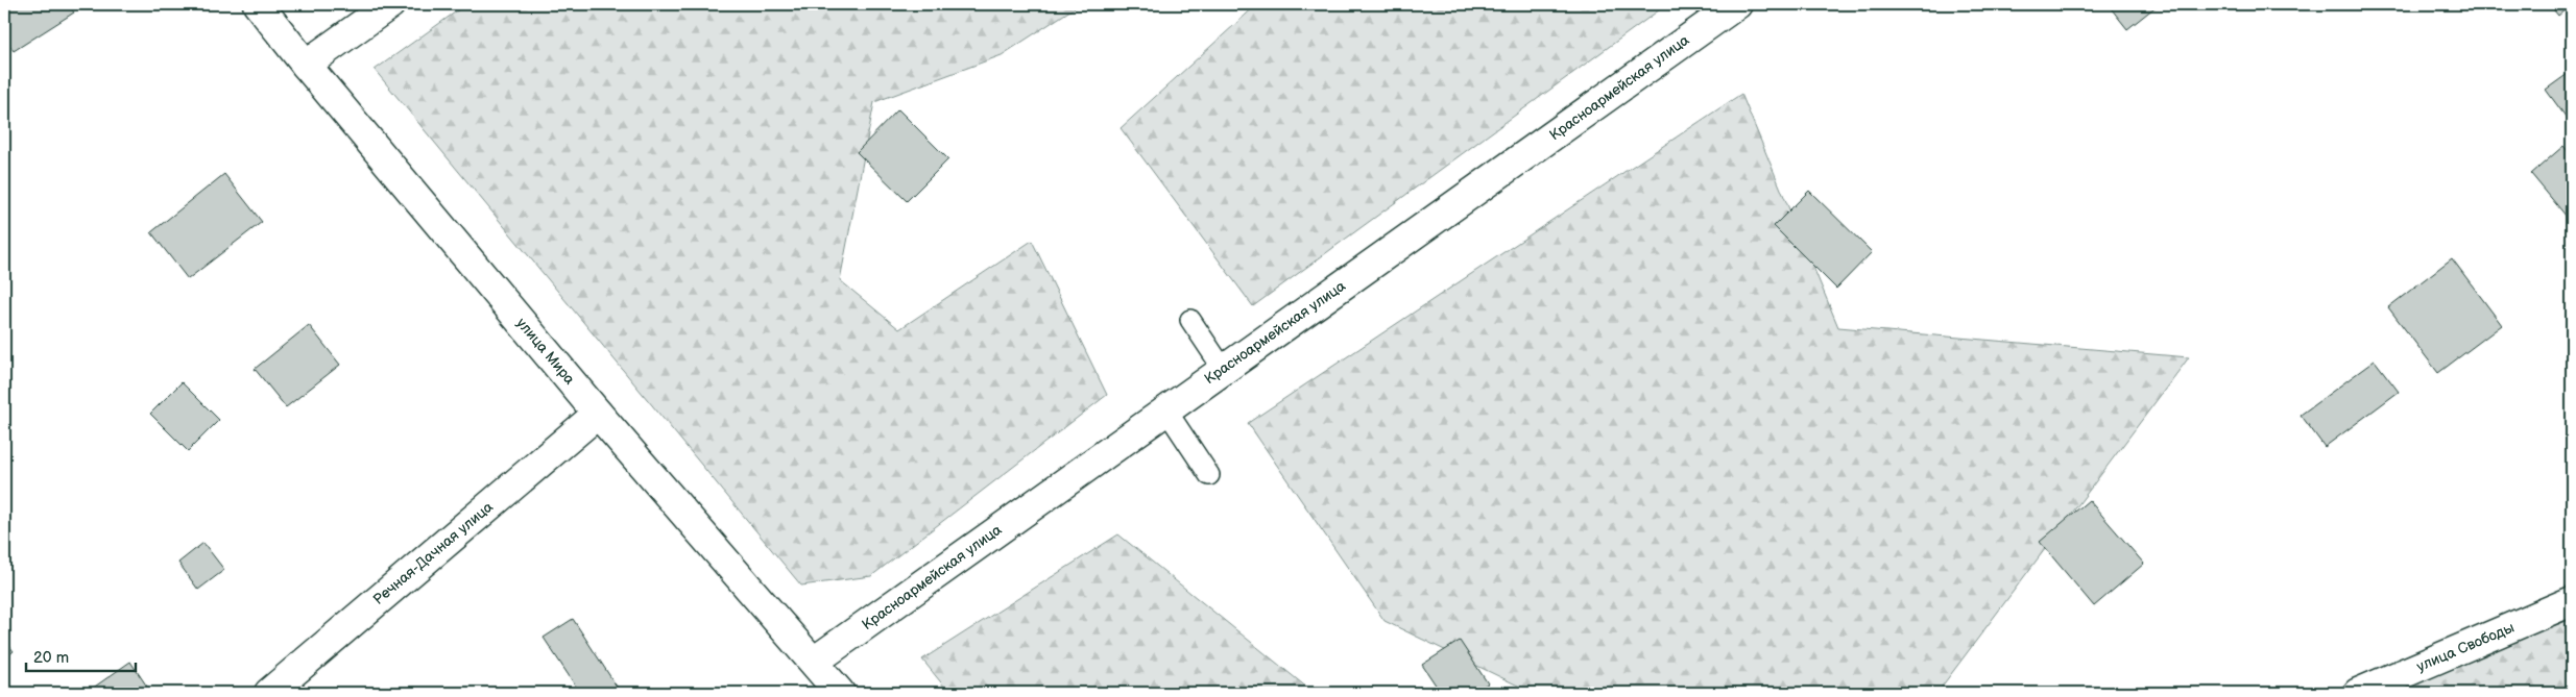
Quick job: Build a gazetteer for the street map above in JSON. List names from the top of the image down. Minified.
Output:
{"streets":{"street":["Красноармейская улица","улица Мира","Речная-Дачная улица","улица Свободы"]},"crossings":[["Красноармейская улица","улица Мира"],["улица Мира","Речная-Дачная улица"]],"scale_bar":"20 m"}
